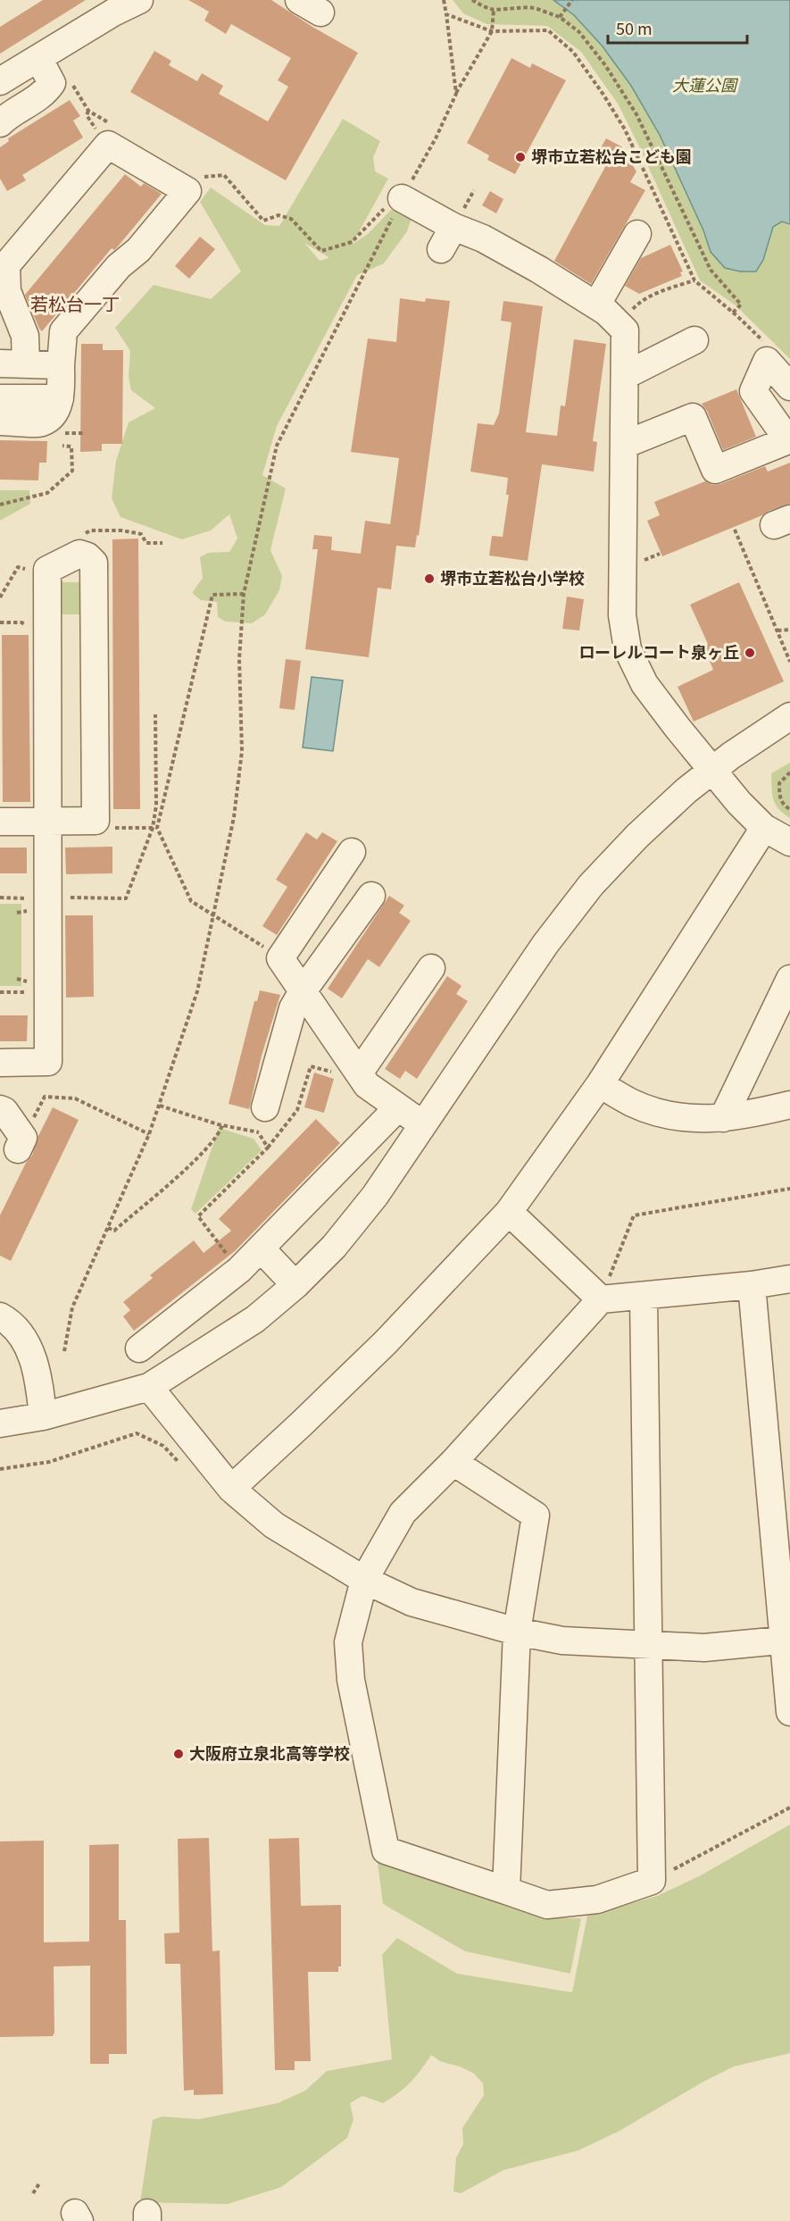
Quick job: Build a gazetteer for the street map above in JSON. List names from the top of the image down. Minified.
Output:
{"districts":["若松台一丁"],"parks":["大蓮公園"],"places":["堺市立若松台こども園","堺市立若松台小学校","ローレルコート泉ヶ丘","大阪府立泉北高等学校"],"scale_bar":"50 m"}
